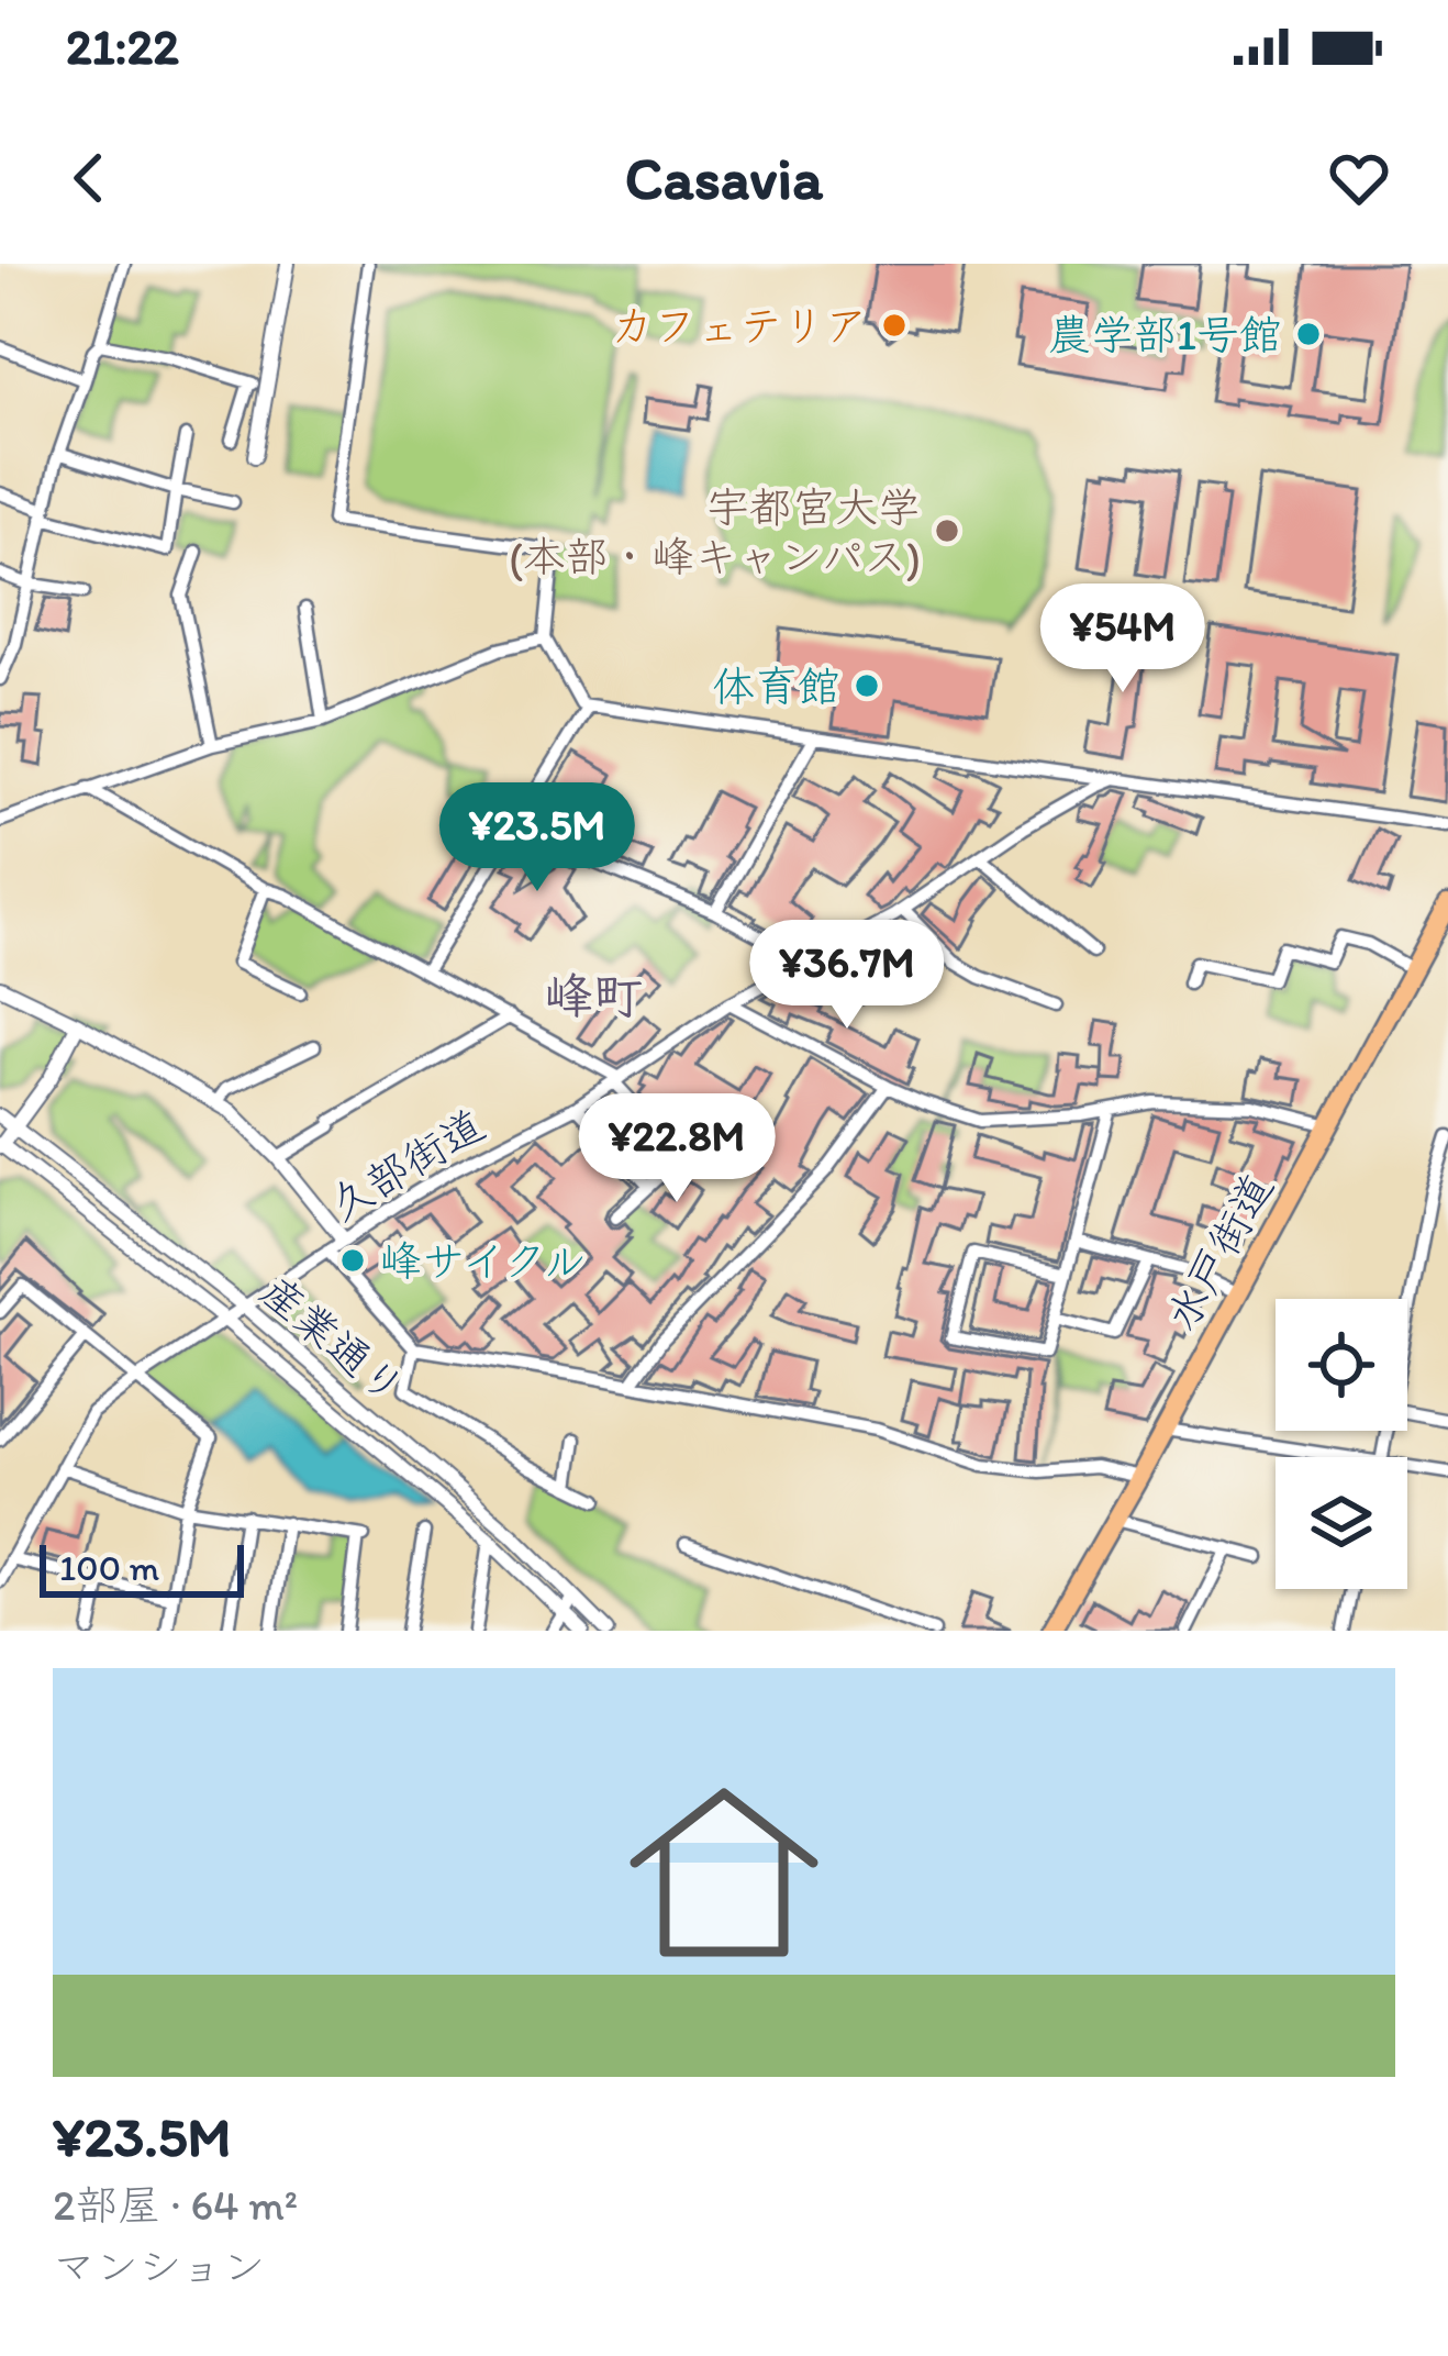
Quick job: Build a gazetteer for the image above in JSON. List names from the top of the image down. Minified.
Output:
{"streets":{"highway":["水戸街道"],"street":["久部街道","産業通り"]},"crossings":[["久部街道","産業通り"]],"districts":["峰町"],"places":["カフェテリア","農学部1号館","宇都宮大学 (本部・峰キャンパス)","体育館","峰サイクル"],"scale_bar":"100 m","page":{"status":"21:22","header":"Casavia","price":["¥54M","¥23.5M","¥36.7M","¥22.8M"],"scale":"100 m","list":[{"name":"¥23.5M","note":"2部屋 · 64 m² · マンション"}]}}
